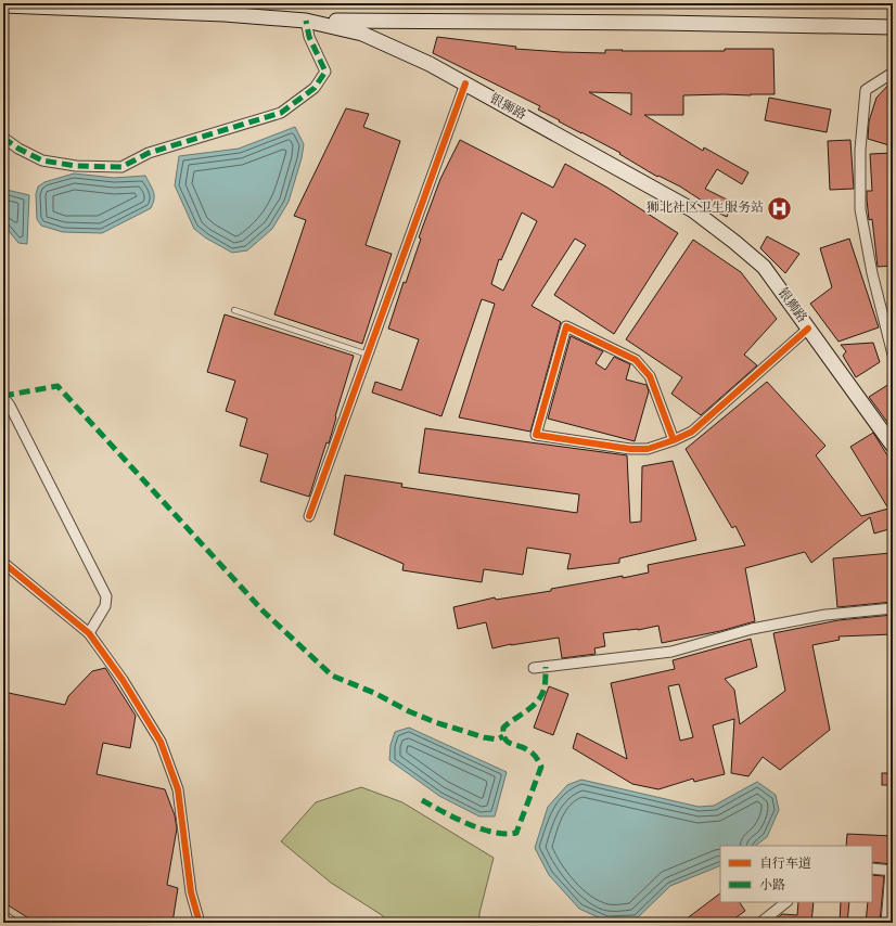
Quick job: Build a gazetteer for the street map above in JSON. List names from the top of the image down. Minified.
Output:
{"streets":{"main road":["银狮路"]},"places":{"hospital":["狮北社区卫生服务站"]},"legend":["自行车道","小路"]}
